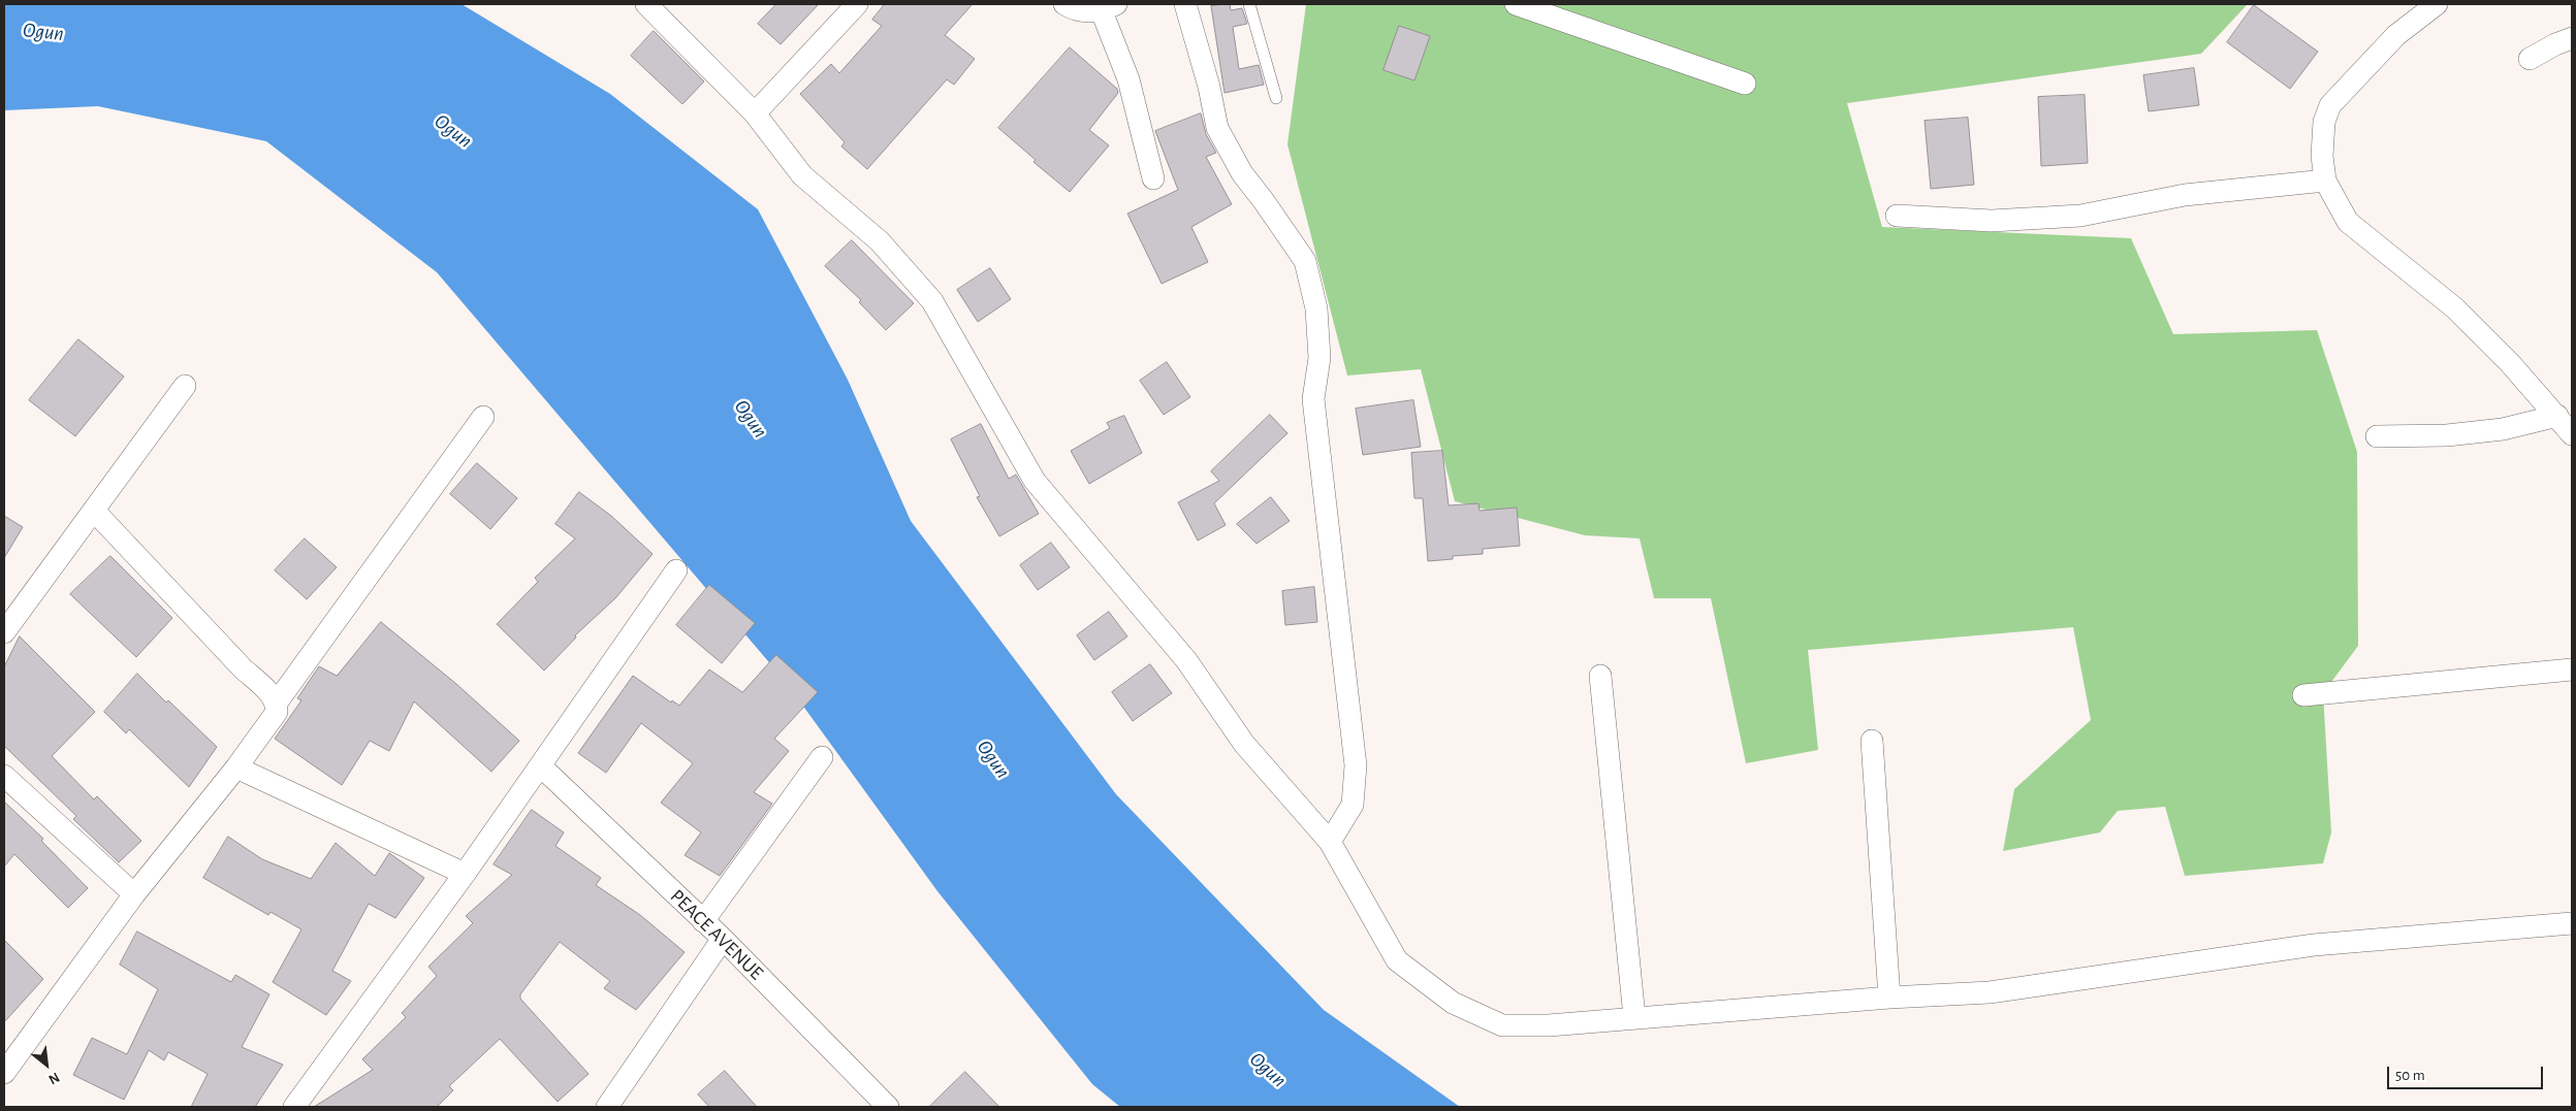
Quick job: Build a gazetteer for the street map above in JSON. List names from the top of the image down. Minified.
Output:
{"streets":{"street":["PEACE AVENUE"]},"water":["Ogun"],"scale_bar":"50 m","north":"bottom right"}
